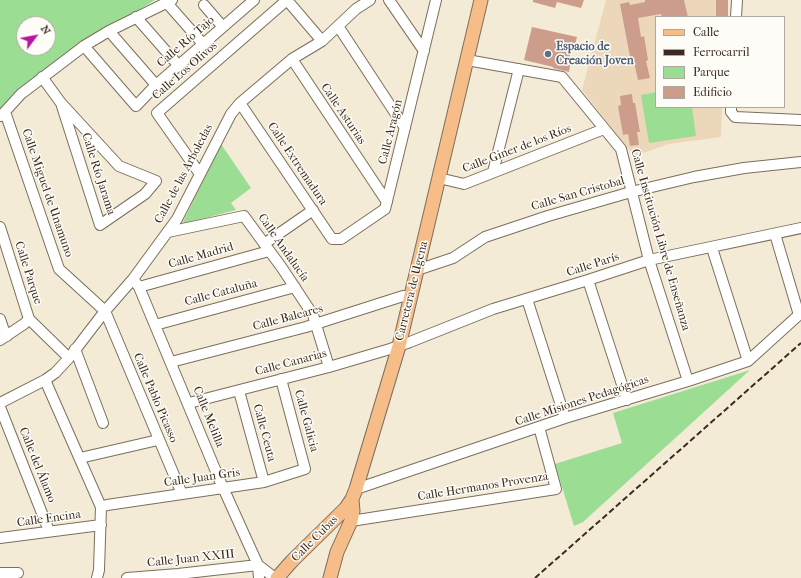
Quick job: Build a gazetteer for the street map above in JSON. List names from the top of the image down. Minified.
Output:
{"streets":{"main road":["Carretera de Ugena","Calle Cubas"],"street":["Calle Río Tajo","Calle Los Olivos","Calle Asturias","Calle Aragón","Calle Giner de los Ríos","Calle Extremadura","Calle Río Jarama","Calle de las Arboledas","Calle Miguel de Unamuno","Calle San Cristobal","Calle Institución Libre de Enseñanza","Calle Andalucía","Calle Madrid","Calle París","Calle Parque","Calle Cataluña","Calle Baleares","Calle Canarias","Calle Pablo Picasso","Calle Misiones Pedagógicas","Calle Melilla","Calle Galicia","Calle Ceuta","Calle del Álamo","Calle Juan Gris","Calle Hermanos Provenza","Calle Encina","Calle Juan XXIII"]},"crossings":[["Calle Los Olivos","Calle de las Arboledas"],["Calle Asturias","Calle Aragón"],["Calle Asturias","Calle de las Arboledas"],["Calle Aragón","Calle Extremadura"],["Calle Giner de los Ríos","Calle Institución Libre de Enseñanza"],["Calle Giner de los Ríos","Carretera de Ugena"],["Calle Extremadura","Calle de las Arboledas"],["Calle Extremadura","Calle Madrid"],["Calle de las Arboledas","Calle Miguel de Unamuno"],["Calle de las Arboledas","Calle Andalucía"],["Calle de las Arboledas","Calle Madrid"],["Calle de las Arboledas","Calle Parque"],["Calle de las Arboledas","Calle Pablo Picasso"],["Calle de las Arboledas","Calle Melilla"],["Calle Miguel de Unamuno","Calle Pablo Picasso"],["Calle San Cristobal","Calle Institución Libre de Enseñanza"],["Calle San Cristobal","Carretera de Ugena"],["Calle Institución Libre de Enseñanza","Calle París"],["Calle Institución Libre de Enseñanza","Carretera de Ugena"],["Calle Institución Libre de Enseñanza","Calle Misiones Pedagógicas"],["Calle Andalucía","Calle Madrid"],["Calle Andalucía","Calle Cataluña"],["Calle Andalucía","Calle Baleares"],["Calle Andalucía","Calle Canarias"],["Calle Madrid","Calle Melilla"],["Calle París","Carretera de Ugena"],["Calle París","Calle Canarias"],["Carretera de Ugena","Calle Baleares"],["Carretera de Ugena","Calle Canarias"],["Carretera de Ugena","Calle Misiones Pedagógicas"],["Carretera de Ugena","Calle Hermanos Provenza"],["Carretera de Ugena","Calle Cubas"],["Calle Cataluña","Calle Melilla"],["Calle Baleares","Calle Melilla"],["Calle Canarias","Calle Melilla"],["Calle Canarias","Calle Galicia"],["Calle Canarias","Calle Ceuta"],["Calle Pablo Picasso","Calle Juan Gris"],["Calle Misiones Pedagógicas","Calle Hermanos Provenza"],["Calle Misiones Pedagógicas","Calle Cubas"],["Calle Melilla","Calle Juan Gris"],["Calle Melilla","Calle Cubas"],["Calle Melilla","Calle Juan XXIII"],["Calle Galicia","Calle Juan Gris"],["Calle Ceuta","Calle Juan Gris"],["Calle del Álamo","Calle Encina"]],"places":["Espacio de Creación Joven"],"legend":["Calle","Ferrocarril","Parque","Edificio"],"north":"top right"}
